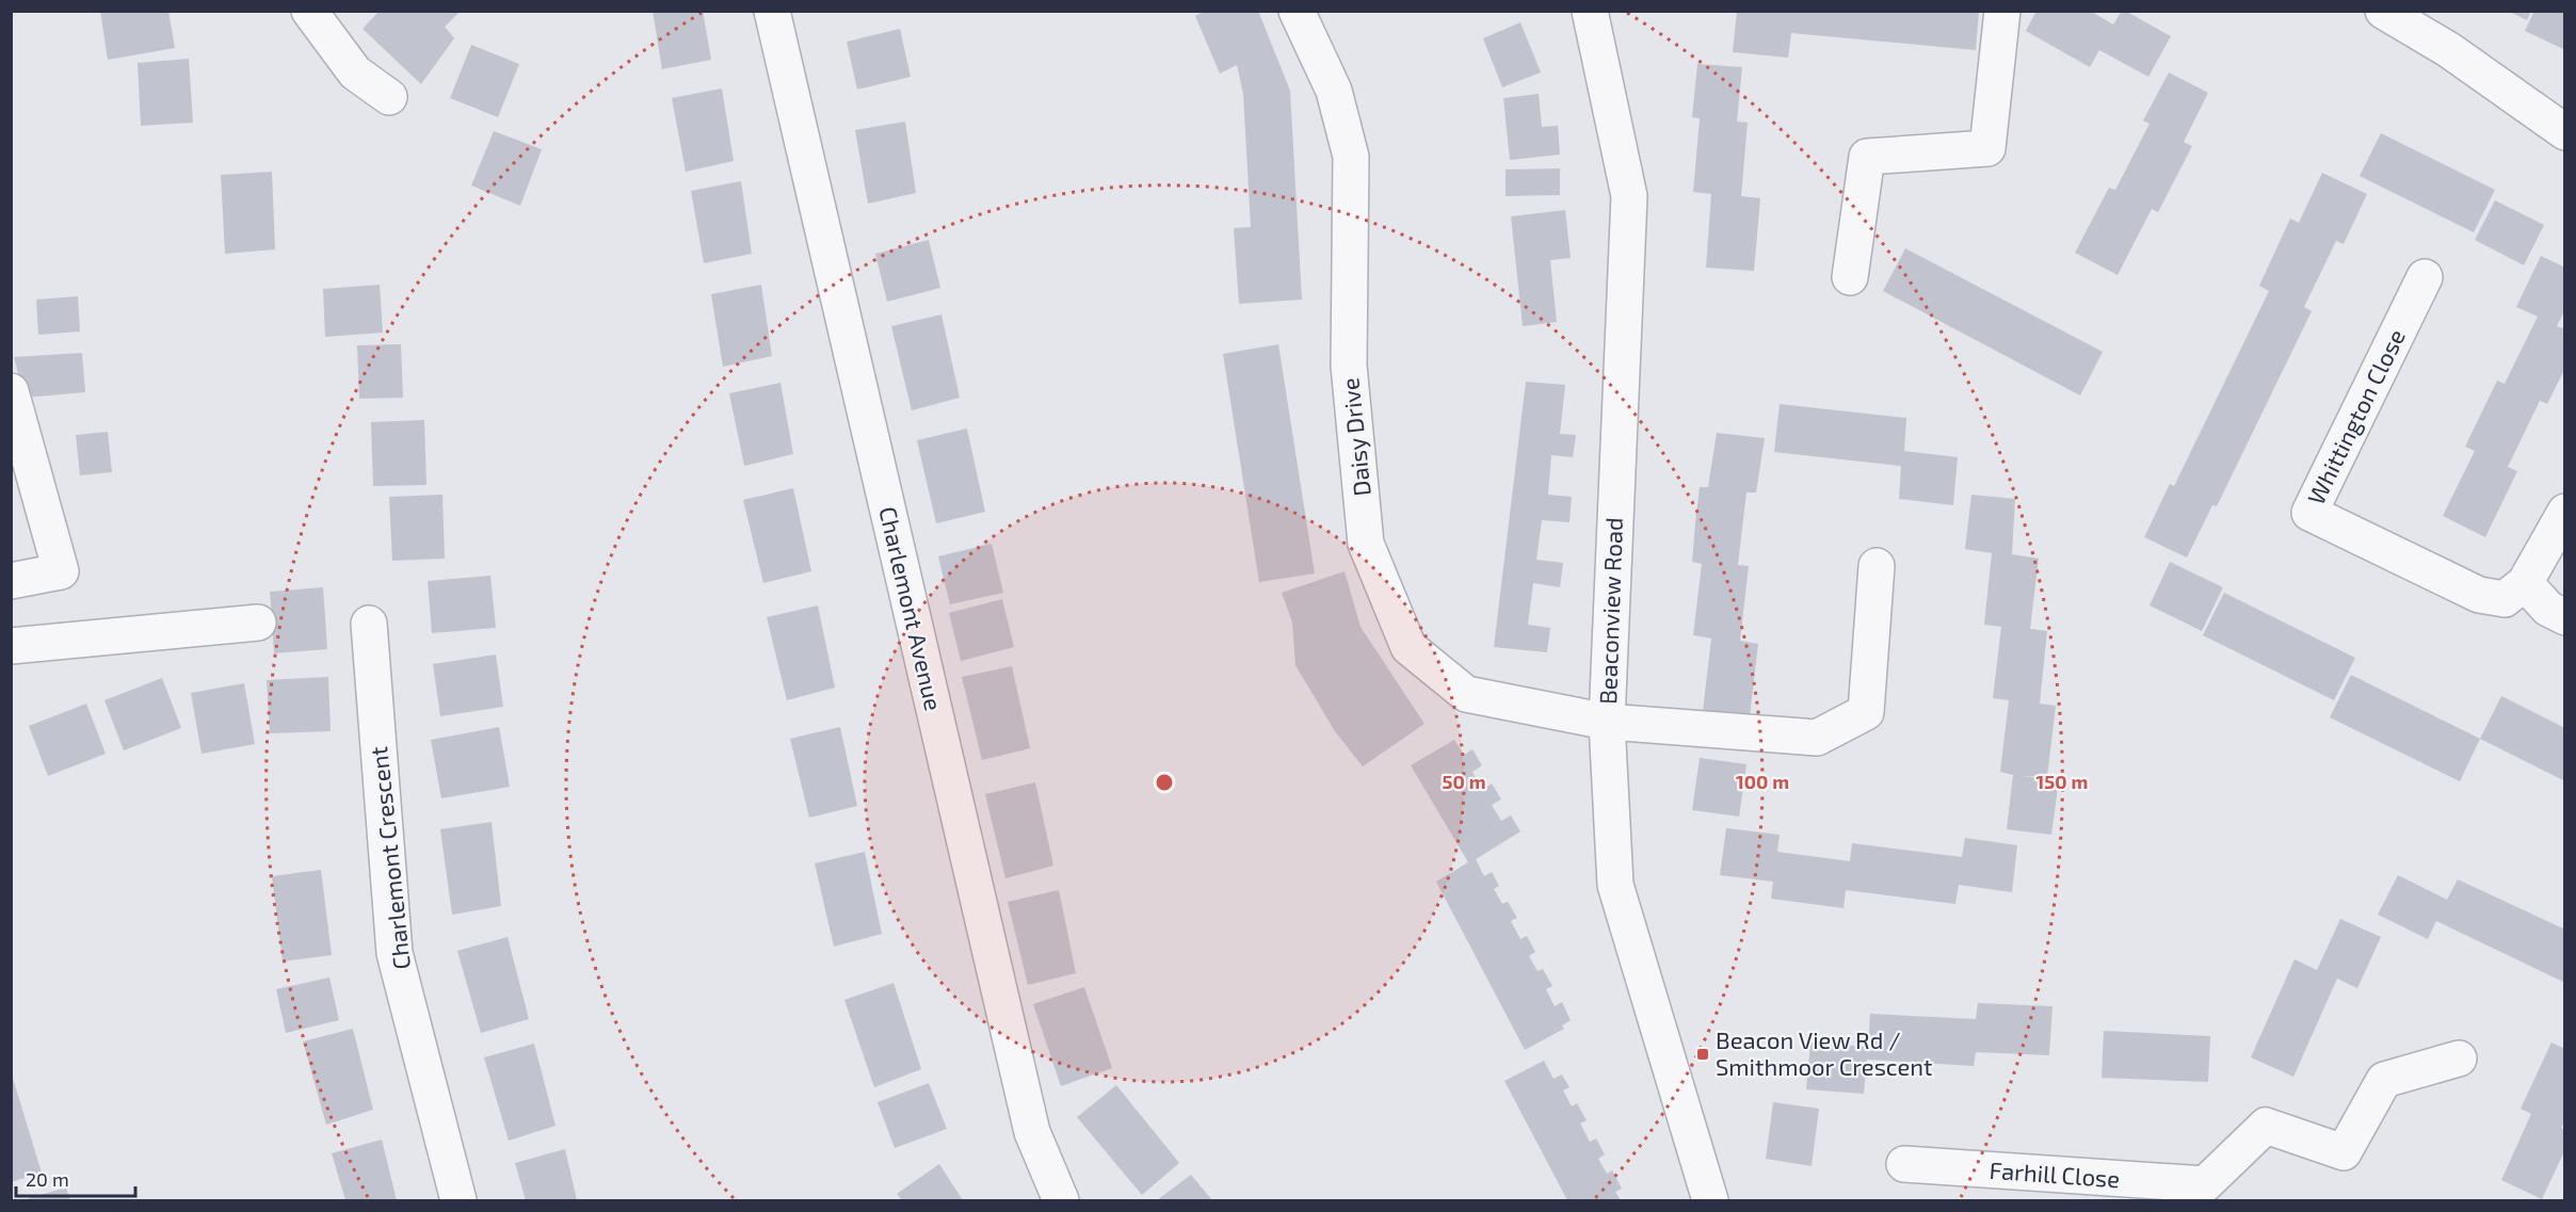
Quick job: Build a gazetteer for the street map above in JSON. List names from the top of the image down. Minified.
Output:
{"streets":{"street":["Whittington Close","Daisy Drive","Charlemont Avenue","Beaconview Road","Charlemont Crescent","Farhill Close"]},"crossings":[["Daisy Drive","Beaconview Road"]],"places":{"transit":["Beacon View Rd / Smithmoor Crescent"]},"scale_bar":"20 m","rings":["50 m","100 m","150 m"]}
